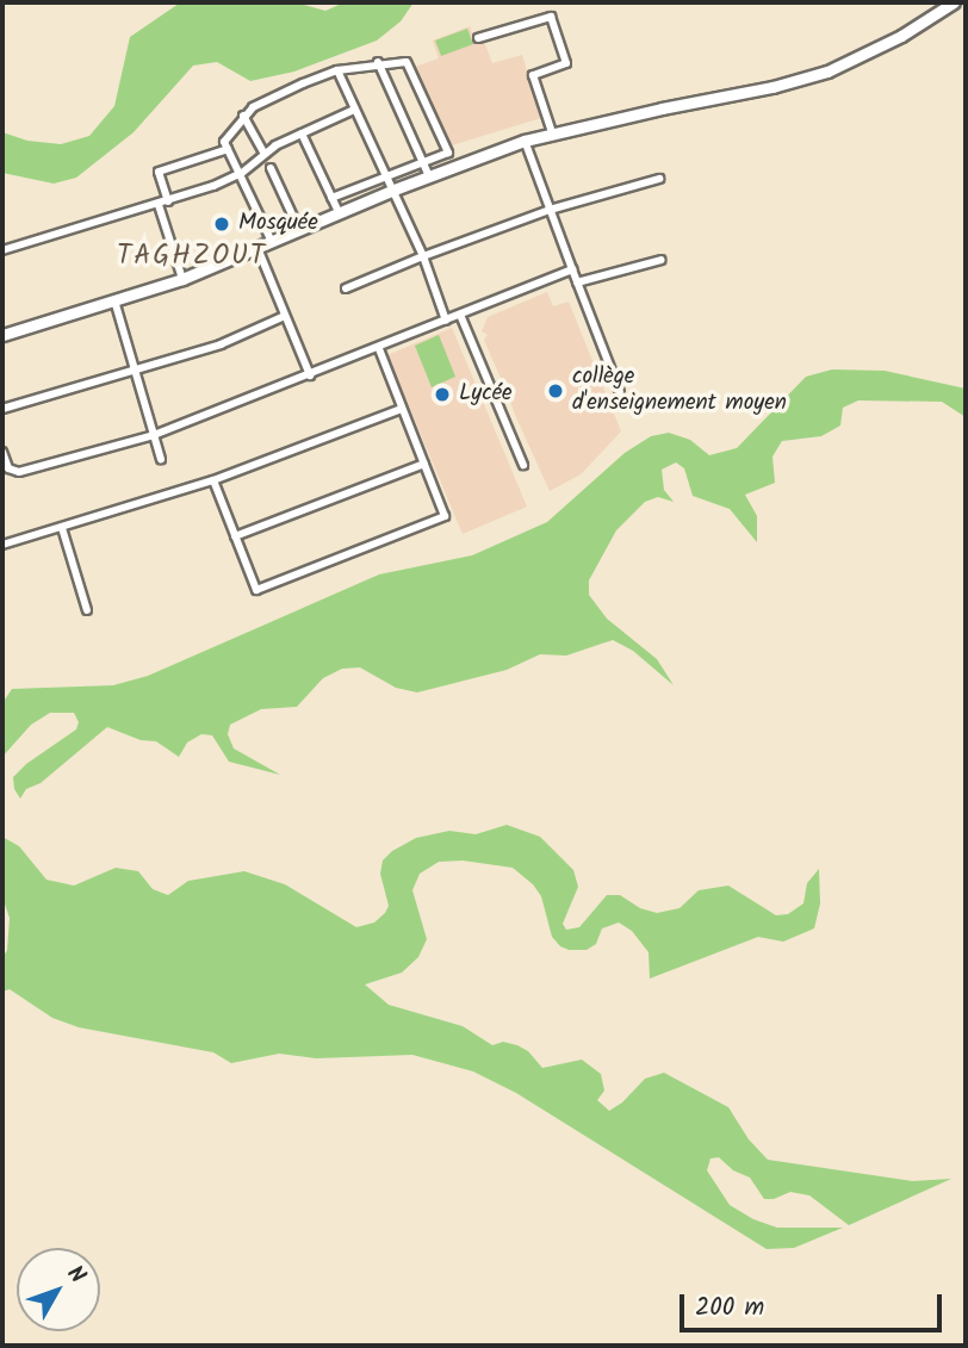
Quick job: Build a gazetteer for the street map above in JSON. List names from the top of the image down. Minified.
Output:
{"districts":["TAGHZOUT"],"places":["Mosquée","collège d'enseignement moyen","Lycée"],"scale_bar":"200 m","north":"top right"}
